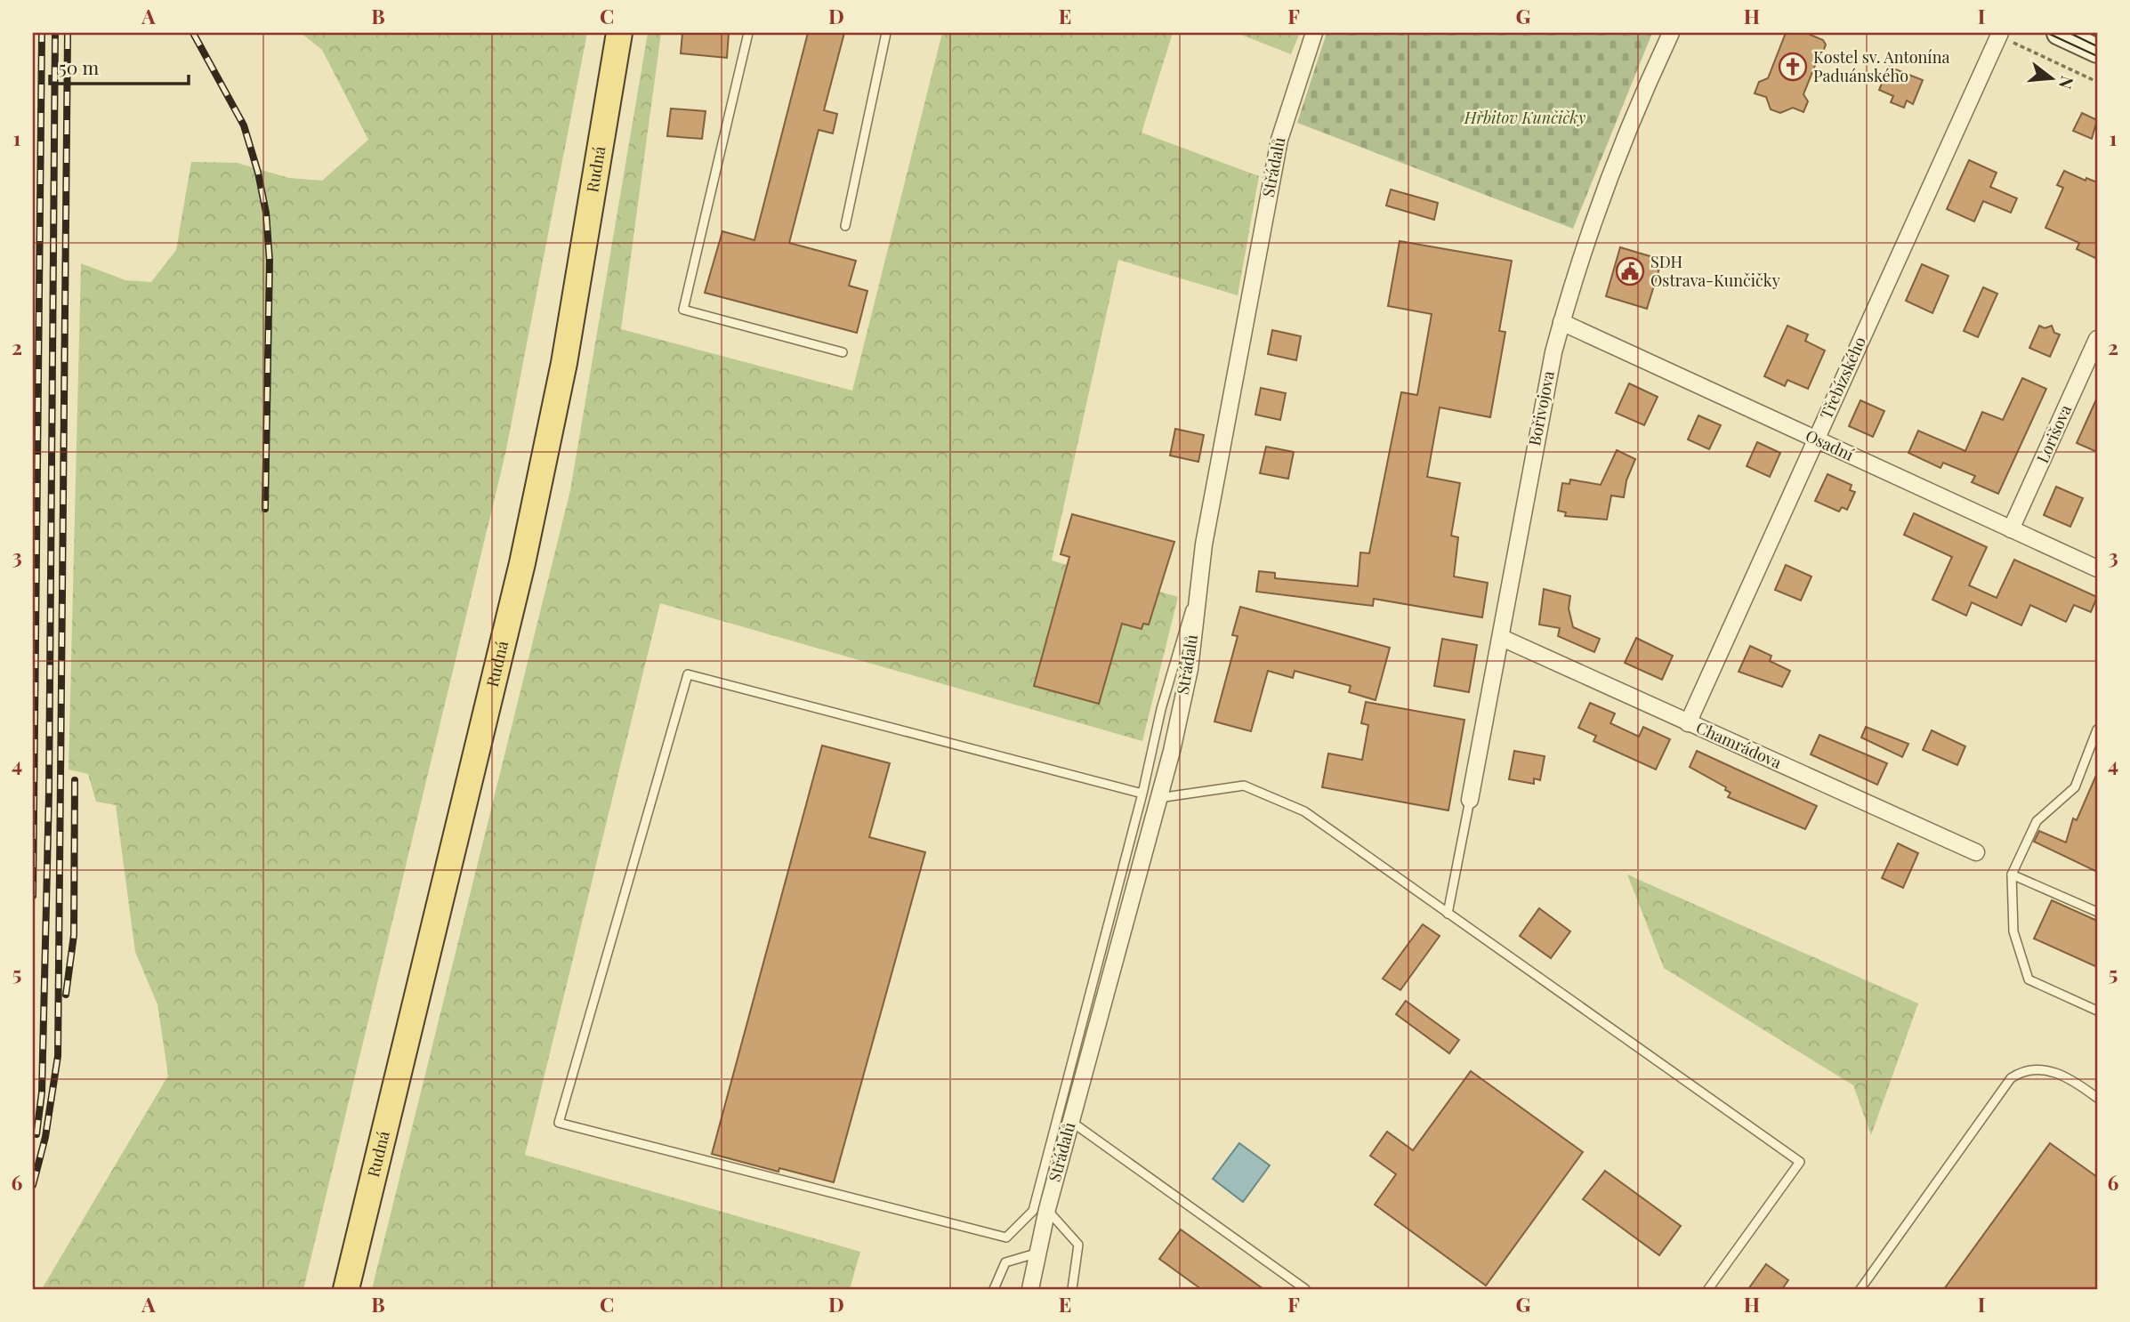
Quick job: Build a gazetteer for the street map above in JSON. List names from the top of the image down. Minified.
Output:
{"streets":{"main road":["Rudná"],"street":["Střádalů","Třebízského","Bořivojova","Lorišova","Osadní","Chamrádova"]},"crossings":[["Třebízského","Osadní"],["Třebízského","Chamrádova"],["Bořivojova","Osadní"],["Bořivojova","Chamrádova"],["Lorišova","Osadní"]],"parks":["Hřbitov Kunčičky"],"places":{"church":["Kostel sv. Antonína Paduánského"],"public building":["SDH Ostrava-Kunčičky"]},"scale_bar":"50 m","north":"right","grid":{"columns":["A","B","C","D","E","F","G","H","I"],"rows":["1","2","3","4","5","6"]}}
